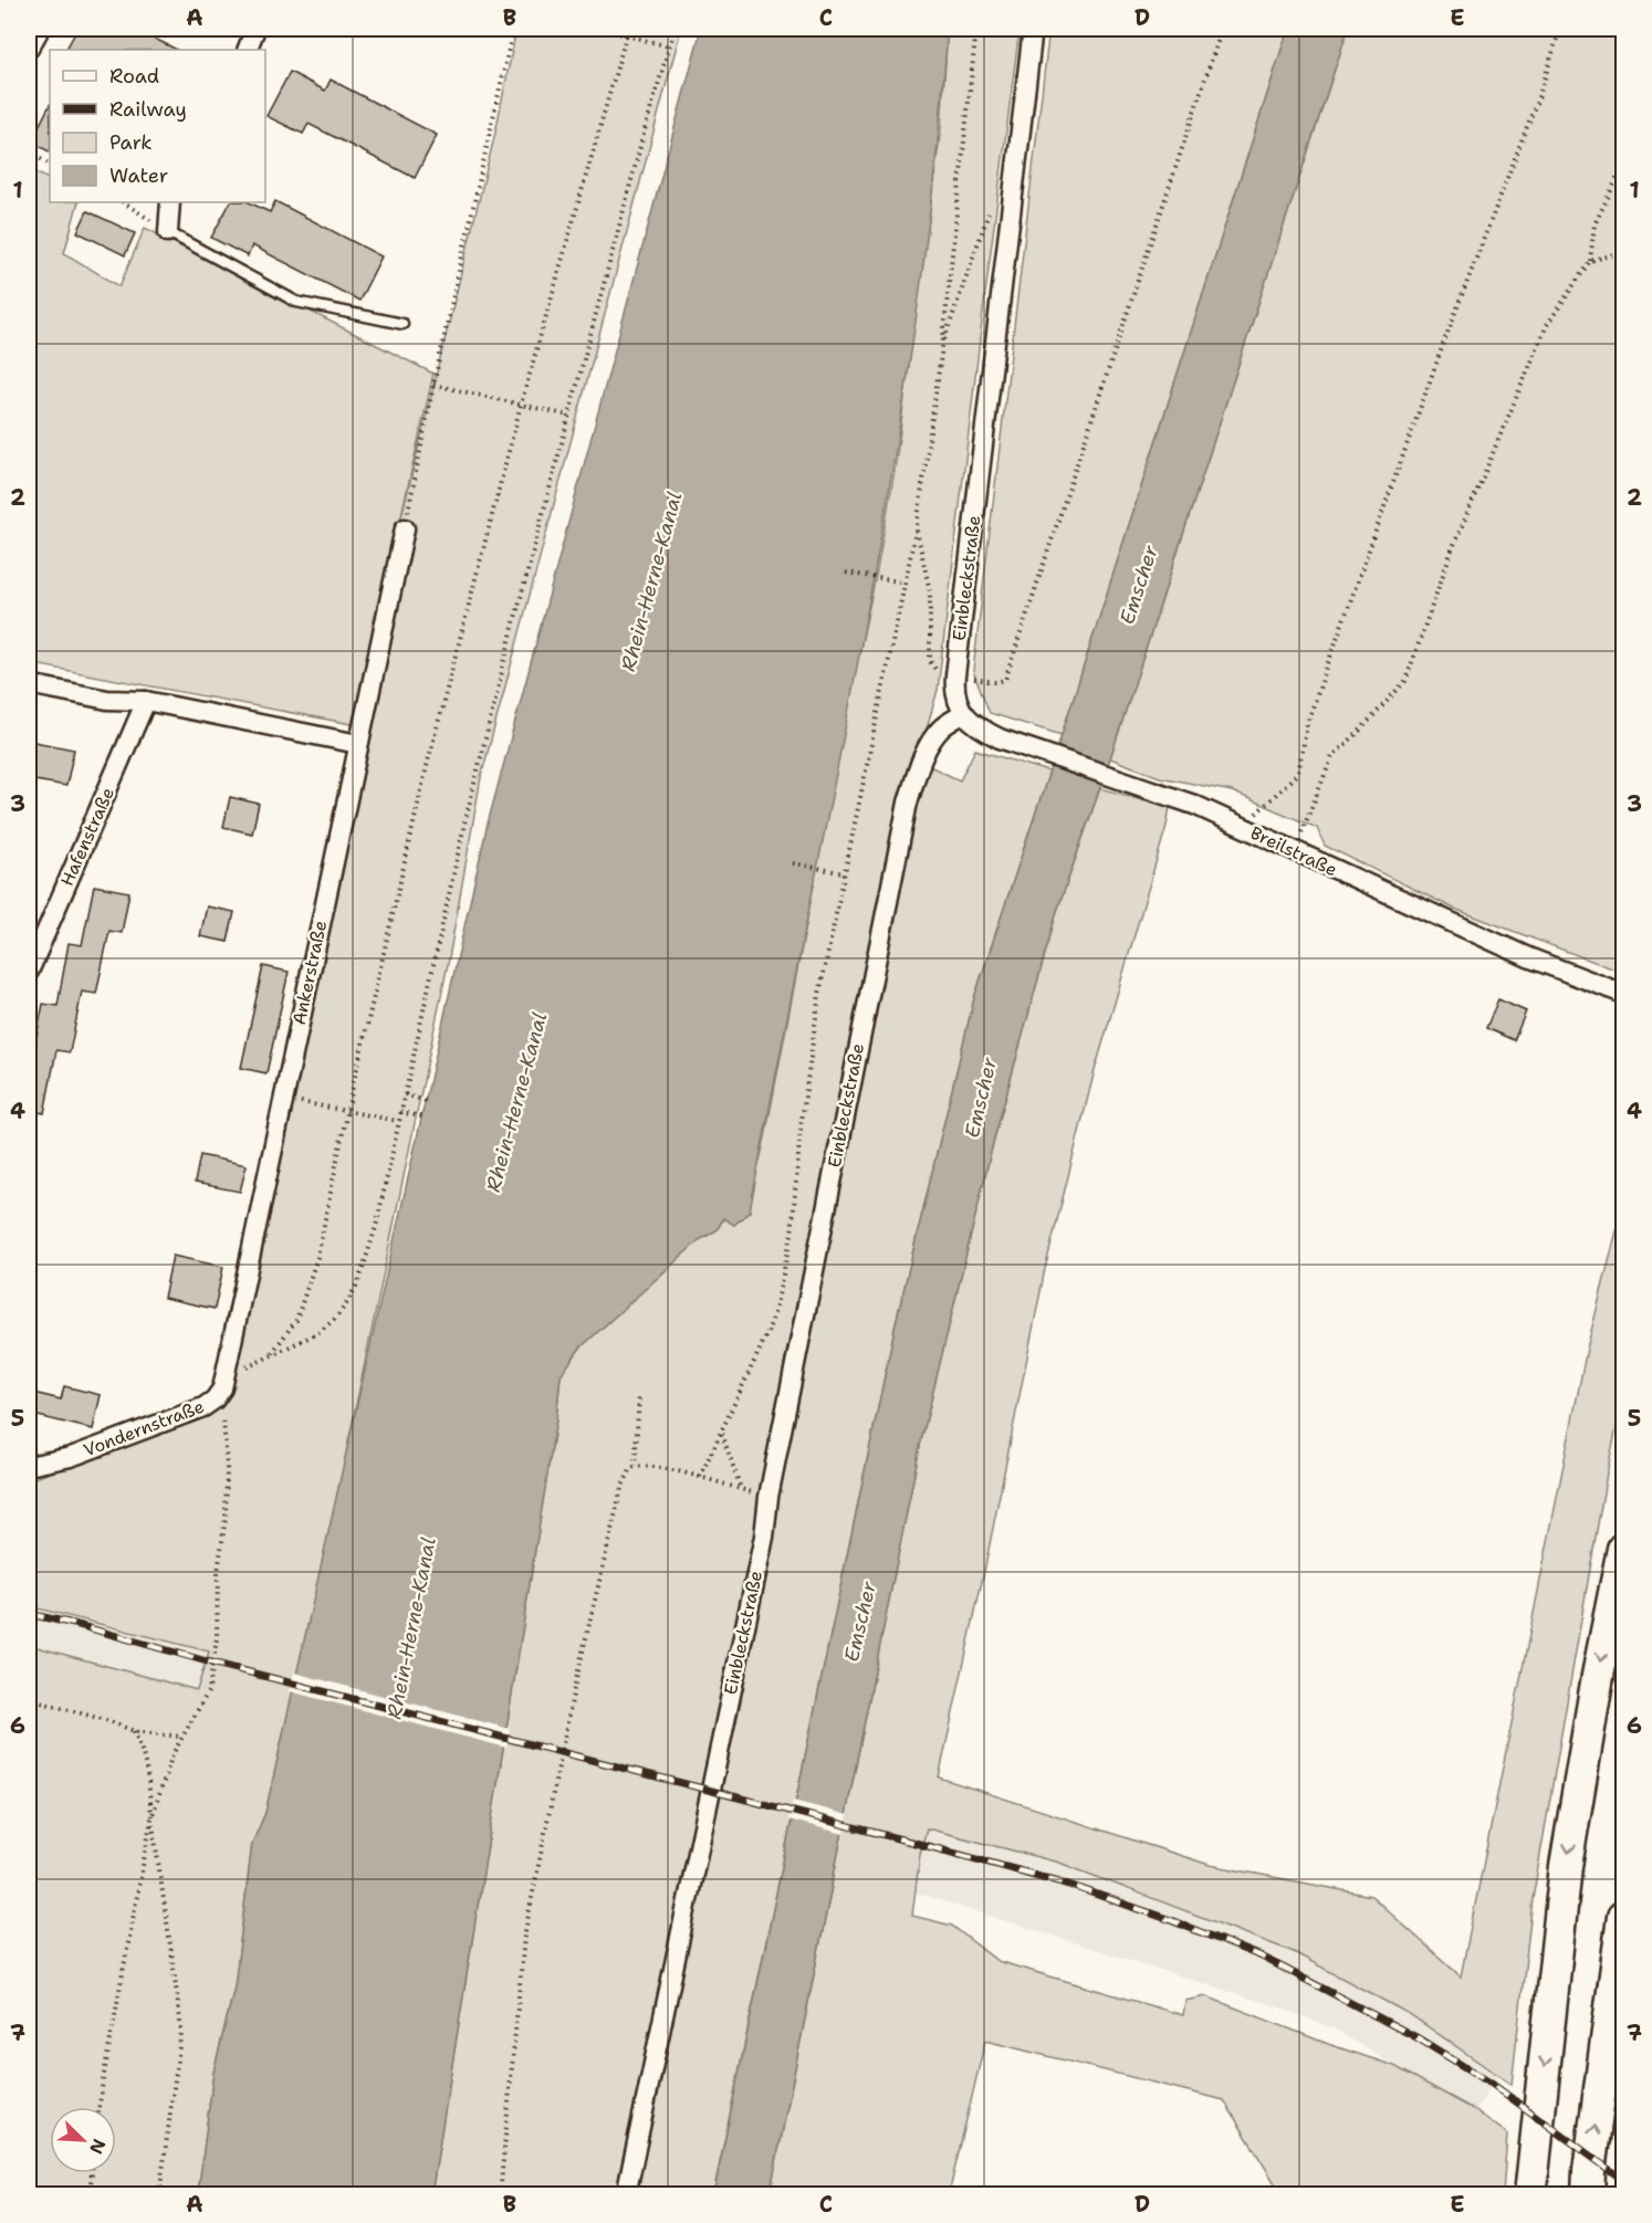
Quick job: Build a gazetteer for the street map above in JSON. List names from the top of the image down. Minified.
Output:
{"streets":{"street":["Einbleckstraße","Hafenstraße","Breilstraße","Ankerstraße","Vondernstraße"]},"crossings":[["Einbleckstraße","Breilstraße"],["Ankerstraße","Vondernstraße"]],"water":["Rhein-Herne-Kanal","Emscher"],"legend":["Road","Railway","Park","Water"],"north":"bottom right","grid":{"columns":["A","B","C","D","E"],"rows":["1","2","3","4","5","6","7"]}}
